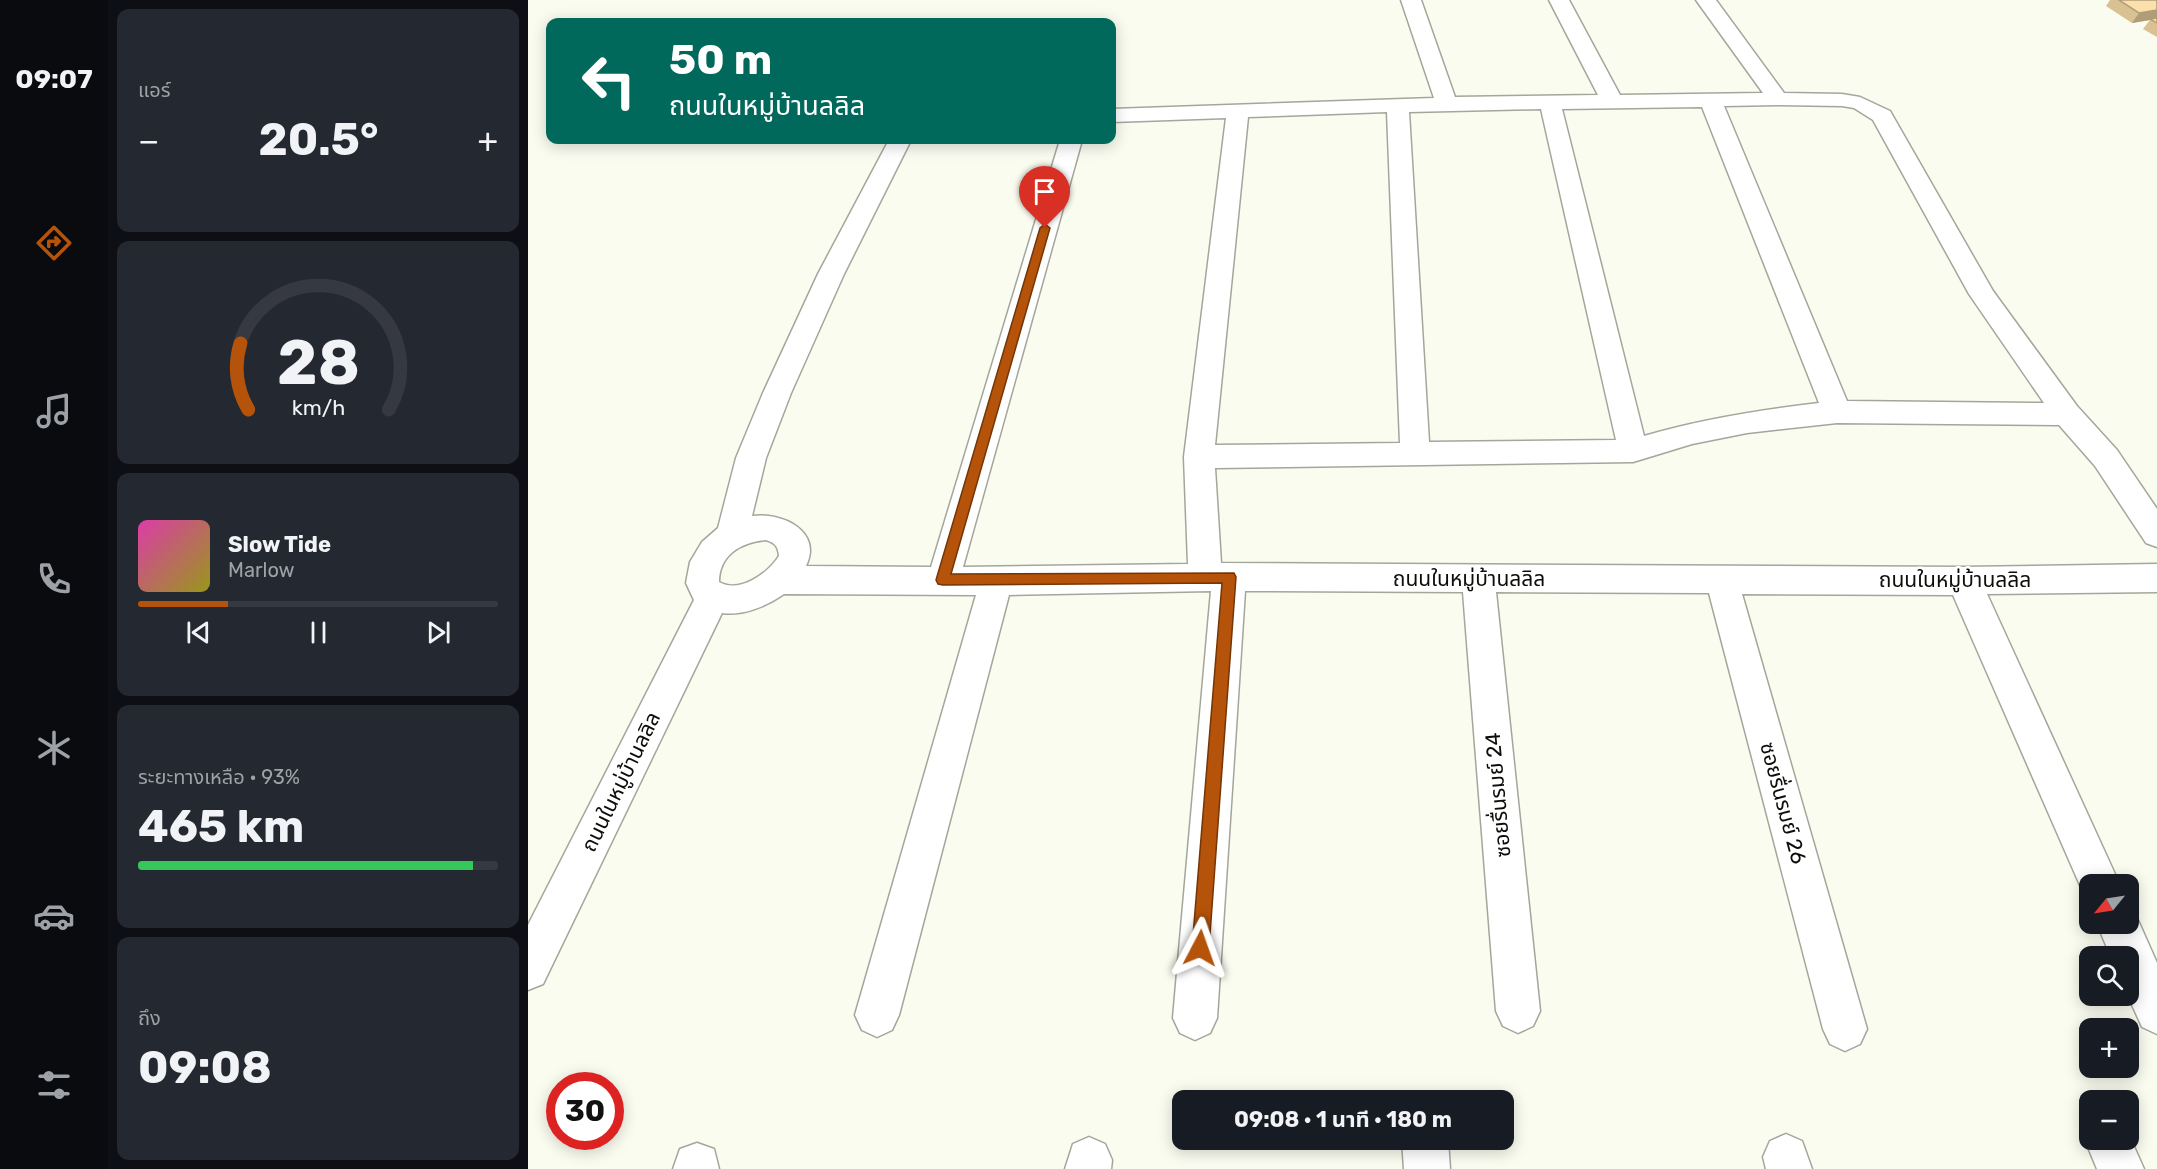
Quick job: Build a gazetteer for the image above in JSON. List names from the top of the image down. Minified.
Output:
{"streets":{"street":["ถนนในหมู่บ้านลลิล","ซอยรื่นรมย์ 24","ซอยรื่นรมย์ 26"]},"crossings":[["ถนนในหมู่บ้านลลิล","ซอยรื่นรมย์ 24"],["ถนนในหมู่บ้านลลิล","ซอยรื่นรมย์ 26"]],"north":"bottom left","page":{"tabs":"09:07","tile":["แอร์",["ระยะทางเหลือ · 93%","465 km"],["ถึง","09:08"]],"turn":["50 m","ถนนในหมู่บ้านลลิล"],"heat":["−","20.5°","+"],"song":["Slow Tide","Marlow"],"map_buttons":["+","−"],"limit":"30","trip":"09:08 · 1 นาที · 180 m","gauge":["28","km/h"]}}
